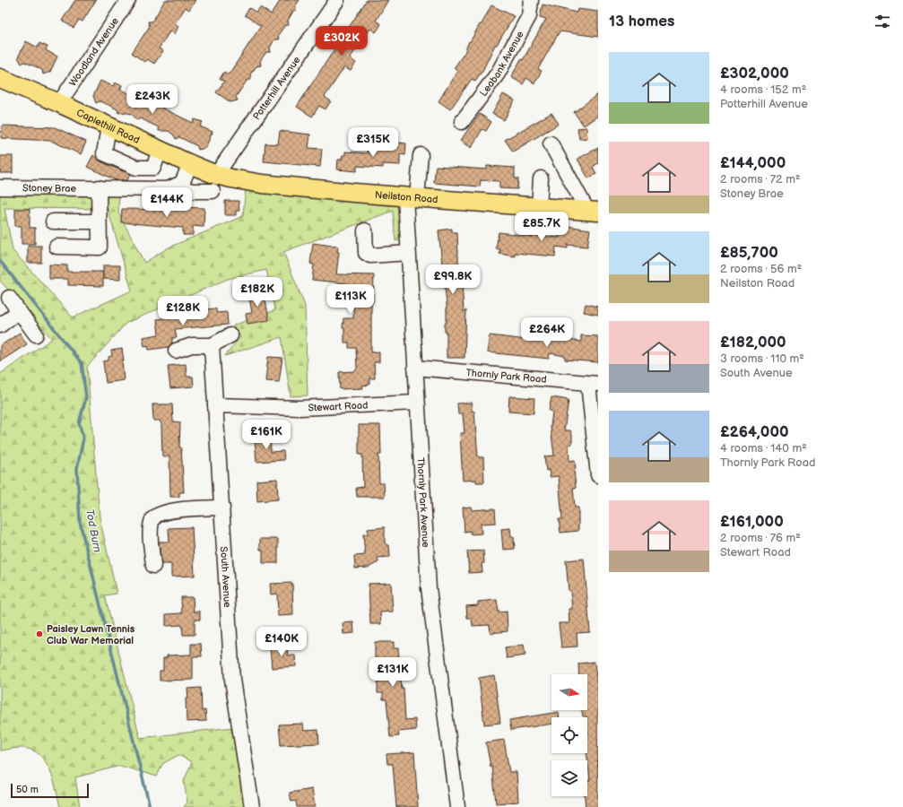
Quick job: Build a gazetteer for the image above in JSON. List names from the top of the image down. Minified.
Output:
{"streets":{"main road":["Caplethill Road","Neilston Road"],"street":["Woodland Avenue","Leabank Avenue","Potterhill Avenue","Stoney Brae","Thornly Park Road","Stewart Road","Thornly Park Avenue","South Avenue"]},"crossings":[["Woodland Avenue","Caplethill Road"],["Potterhill Avenue","Caplethill Road"],["Potterhill Avenue","Neilston Road"],["Caplethill Road","Neilston Road"],["Neilston Road","Thornly Park Avenue"],["Thornly Park Road","Thornly Park Avenue"],["Stewart Road","Thornly Park Avenue"],["Stewart Road","South Avenue"]],"water":["Tod Burn"],"places":["Paisley Lawn Tennis Club War Memorial"],"scale_bar":"50 m","north":"right","page":{"heading":"13 homes","price":["£302K","£243K","£315K","£144K","£85.7K","£99.8K","£182K","£113K","£128K","£264K","£161K","£140K","£131K"],"list":[{"name":"£302,000","note":"4 rooms · 152 m² · Potterhill Avenue"},{"name":"£144,000","note":"2 rooms · 72 m² · Stoney Brae"},{"name":"£85,700","note":"2 rooms · 56 m² · Neilston Road"},{"name":"£182,000","note":"3 rooms · 110 m² · South Avenue"},{"name":"£264,000","note":"4 rooms · 140 m² · Thornly Park Road"},{"name":"£161,000","note":"2 rooms · 76 m² · Stewart Road"}],"scale":"50 m"}}
